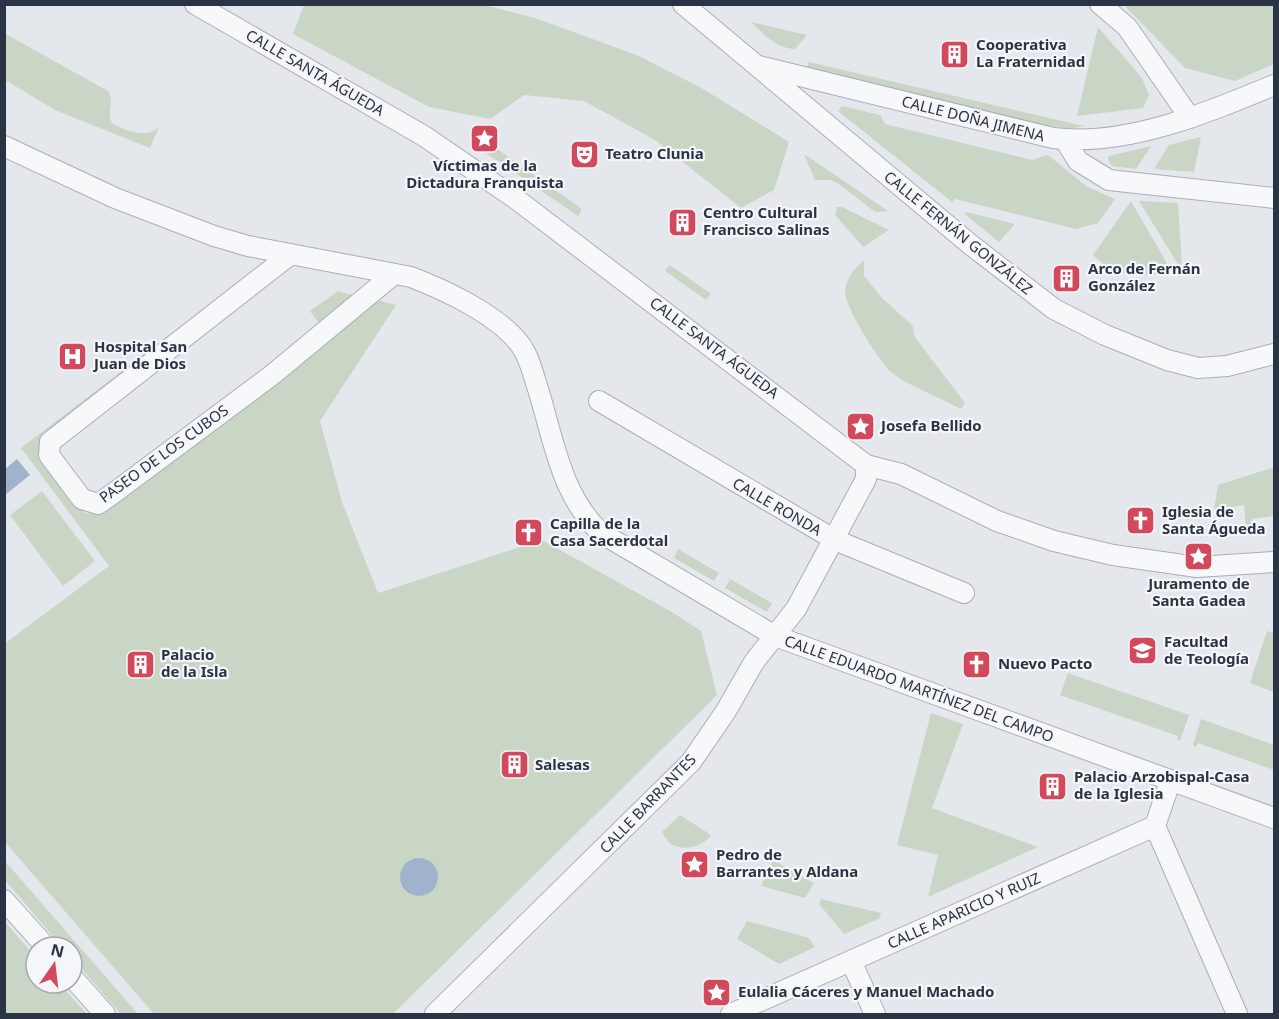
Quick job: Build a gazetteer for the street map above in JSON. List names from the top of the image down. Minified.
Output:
{"streets":{"street":["CALLE SANTA ÁGUEDA","CALLE DOÑA JIMENA","CALLE FERNÁN GONZÁLEZ","PASEO DE LOS CUBOS","CALLE RONDA","CALLE EDUARDO MARTÍNEZ DEL CAMPO","CALLE BARRANTES","CALLE APARICIO Y RUIZ"]},"crossings":[["CALLE SANTA ÁGUEDA","CALLE BARRANTES"],["CALLE DOÑA JIMENA","CALLE FERNÁN GONZÁLEZ"],["PASEO DE LOS CUBOS","CALLE EDUARDO MARTÍNEZ DEL CAMPO"],["CALLE RONDA","CALLE BARRANTES"],["CALLE EDUARDO MARTÍNEZ DEL CAMPO","CALLE BARRANTES"]],"places":{"building":["Cooperativa La Fraternidad","Centro Cultural Francisco Salinas","Arco de Fernán González","Palacio de la Isla","Salesas","Palacio Arzobispal-Casa de la Iglesia"],"place":["Víctimas de la Dictadura Franquista","Josefa Bellido","Juramento de Santa Gadea","Pedro de Barrantes y Aldana","Eulalia Cáceres y Manuel Machado"],"theatre":["Teatro Clunia"],"hospital":["Hospital San Juan de Dios"],"church":["Iglesia de Santa Águeda","Capilla de la Casa Sacerdotal","Nuevo Pacto"],"school or university":["Facultad de Teología"]},"north":"top"}
